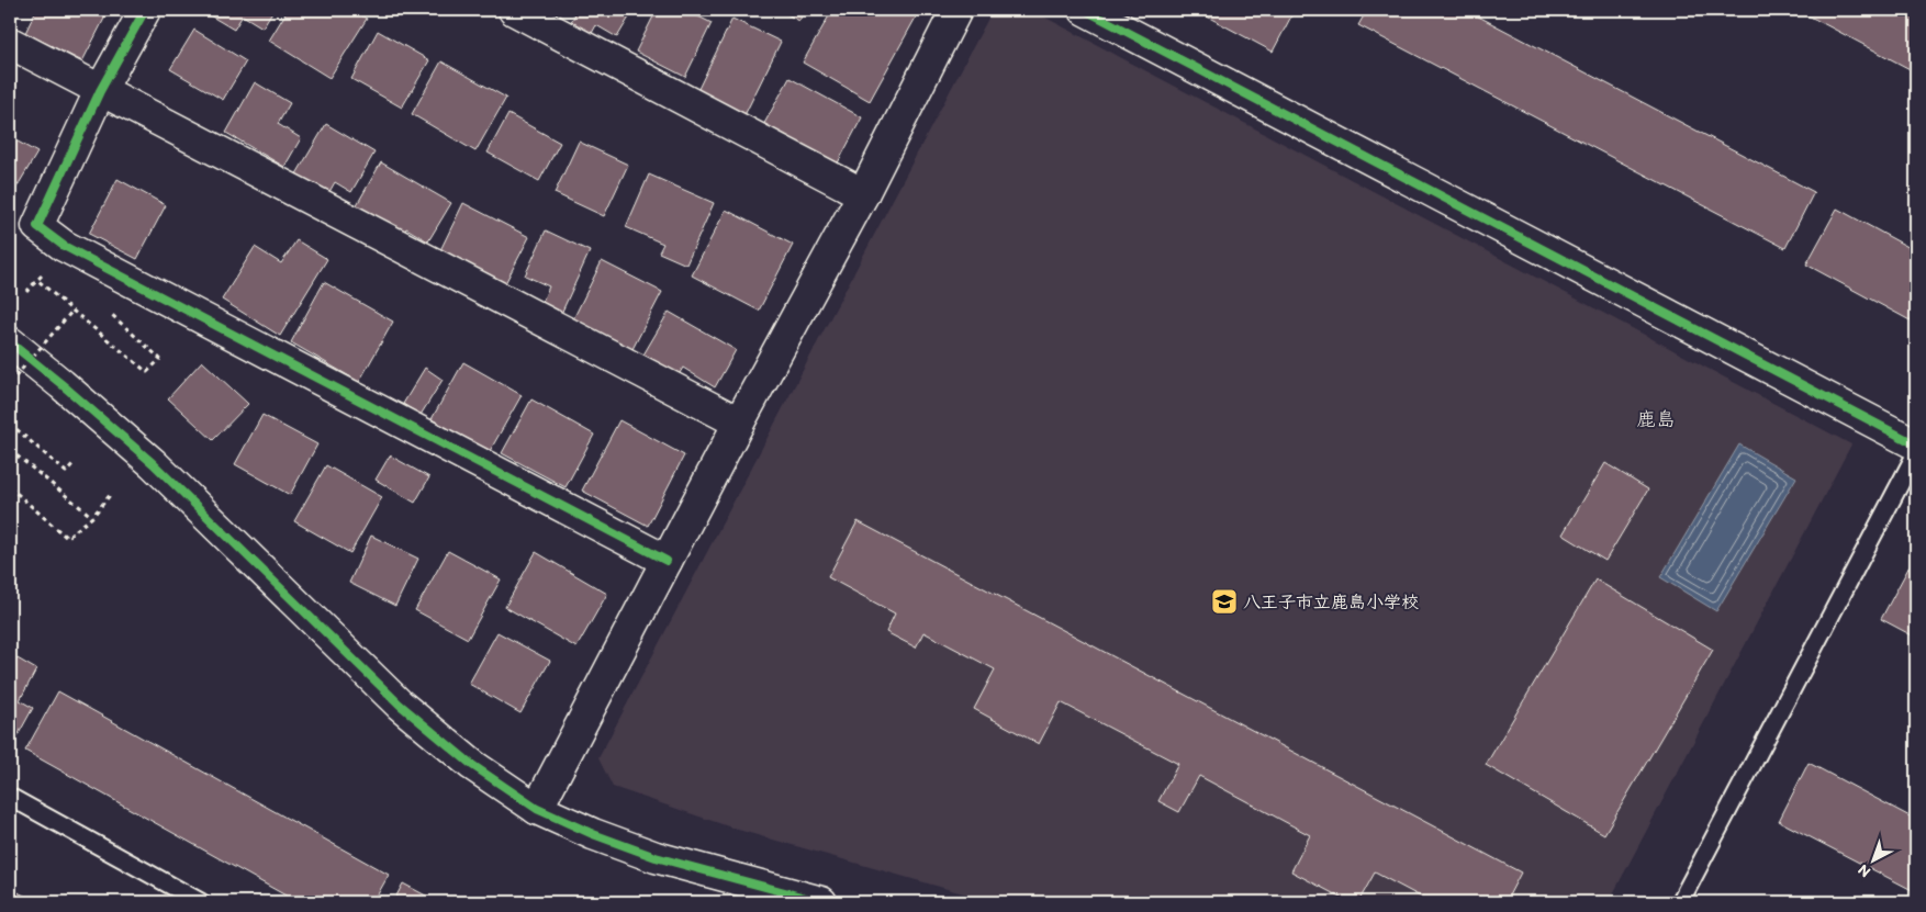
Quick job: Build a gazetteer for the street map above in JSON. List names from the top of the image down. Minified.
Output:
{"districts":["鹿島"],"places":{"school or university":["八王子市立鹿島小学校"]},"north":"bottom left"}
